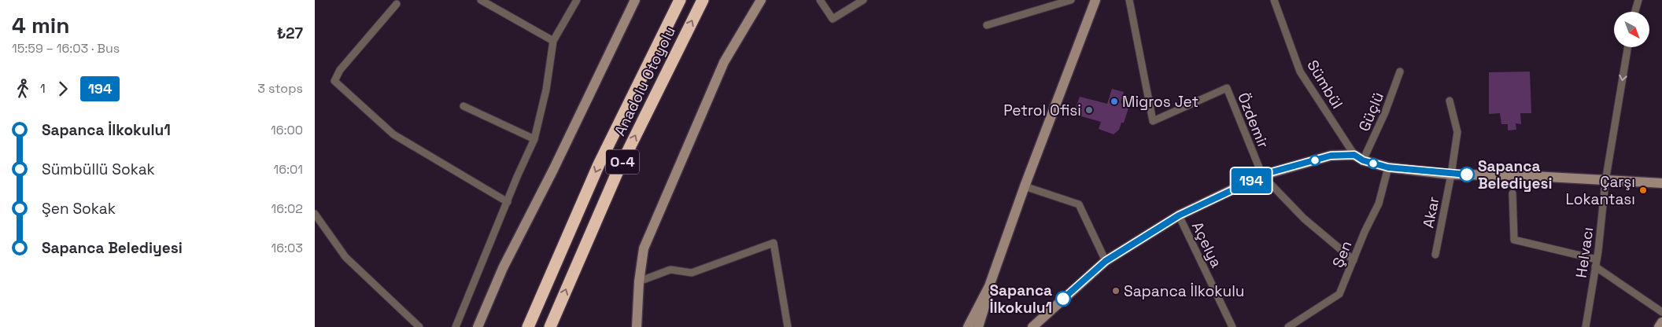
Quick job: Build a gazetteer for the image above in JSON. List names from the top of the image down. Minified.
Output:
{"streets":{"highway":["Anadolu Otoyolu","O-4"],"street":["Sümbül","Güçlü","Özdemir","Akar","Açelya","Helvacı","Şen"]},"crossings":[["Sümbül","Güçlü"]],"one_way":["Helvacı"],"places":["Migros Jet","Petrol Ofisi","Sapanca Belediyesi","Çarşı Lokantası","Sapanca İlkokulu","Sapanca İlkokulu1"],"lines":["bus line 194"],"north":"bottom right","page":{"heading":["4 min","15:59 – 16:03 · Bus","₺27"],"on_map":"194","legs":["1","194","3 stops"],"list":[{"name":"Sapanca İlkokulu1","value":"16:00"},{"name":"Sümbüllü Sokak","value":"16:01"},{"name":"Şen Sokak","value":"16:02"},{"name":"Sapanca Belediyesi","value":"16:03"}]}}
